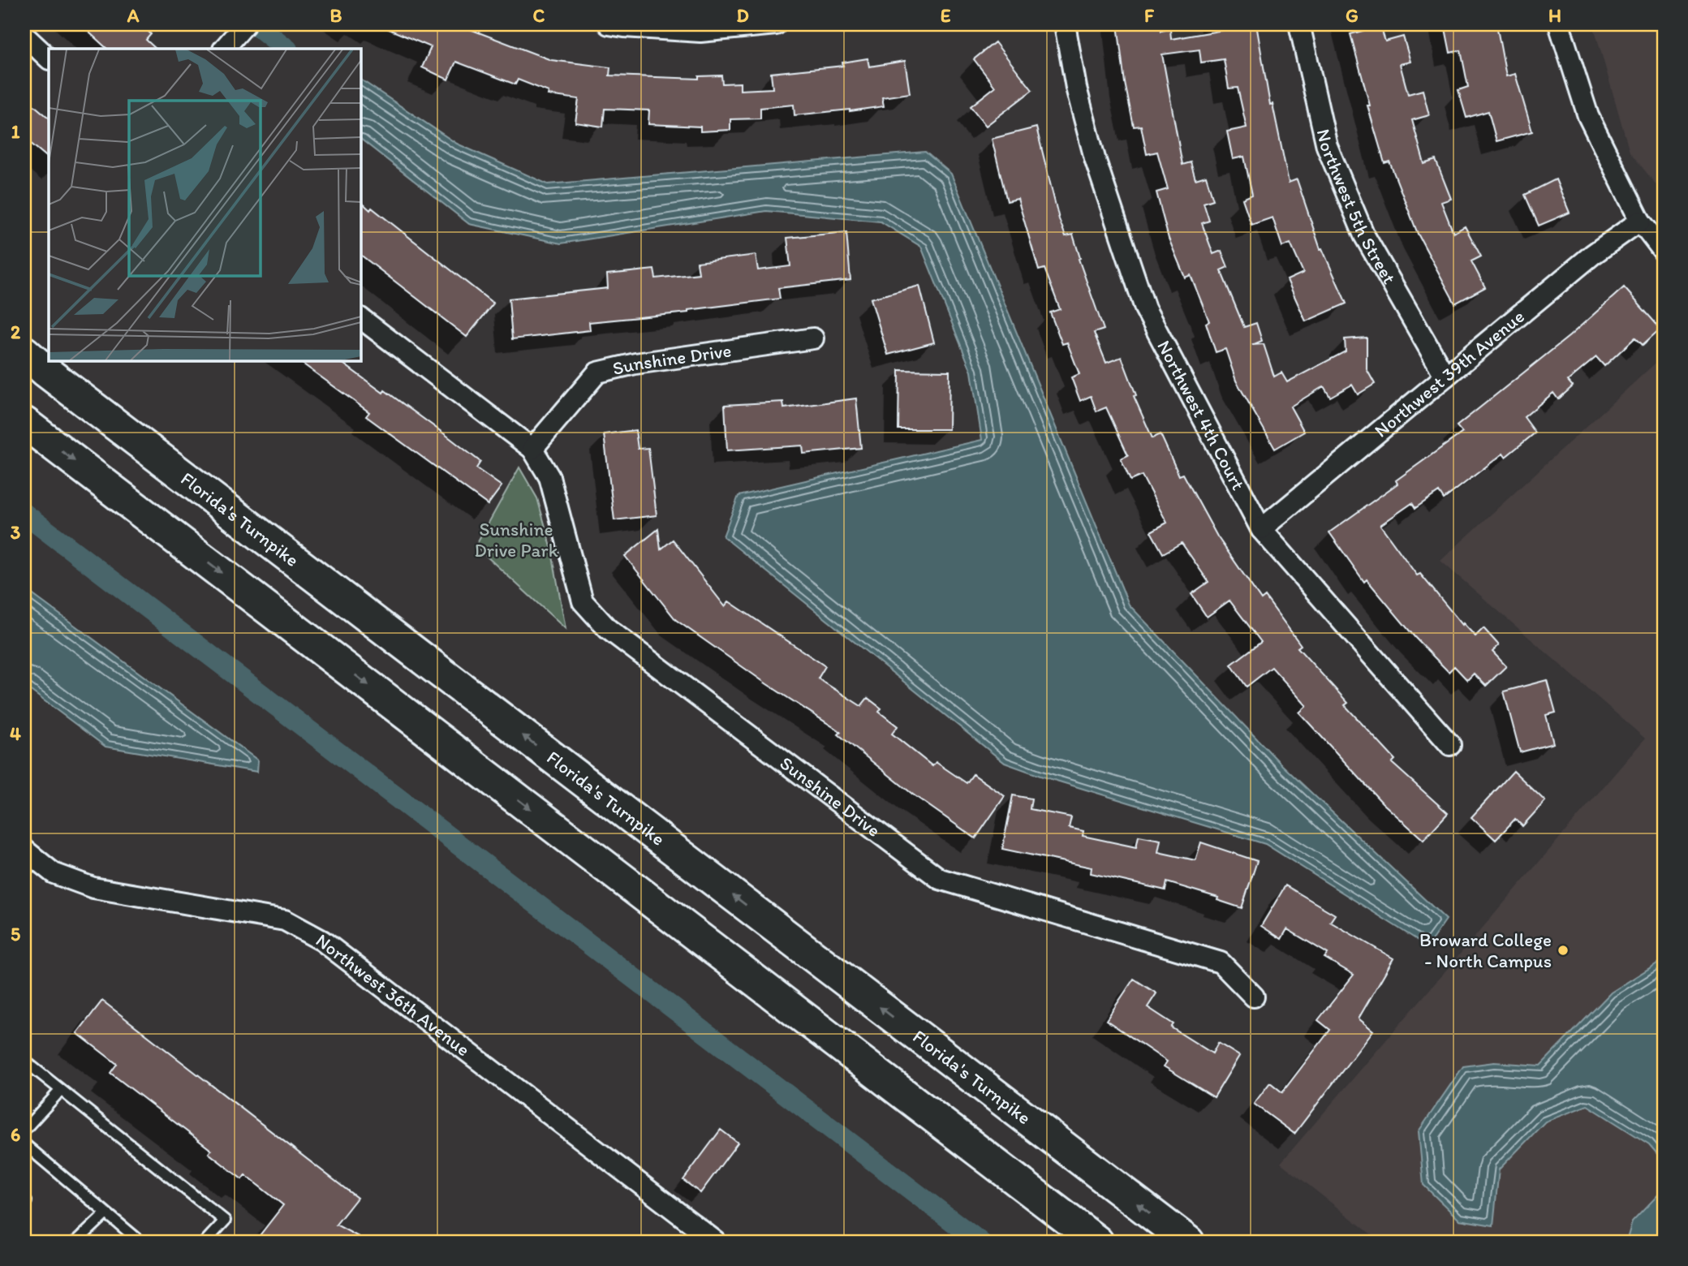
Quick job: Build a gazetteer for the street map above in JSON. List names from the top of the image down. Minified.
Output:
{"streets":{"highway":["Florida's Turnpike"],"street":["Northwest 5th Street","Sunshine Drive","Northwest 39th Avenue","Northwest 4th Court","Northwest 36th Avenue"]},"crossings":[["Northwest 5th Street","Northwest 39th Avenue"],["Northwest 39th Avenue","Northwest 4th Court"]],"parks":["Sunshine Drive Park"],"places":["Broward College - North Campus"],"grid":{"columns":["A","B","C","D","E","F","G","H"],"rows":["1","2","3","4","5","6"]}}
